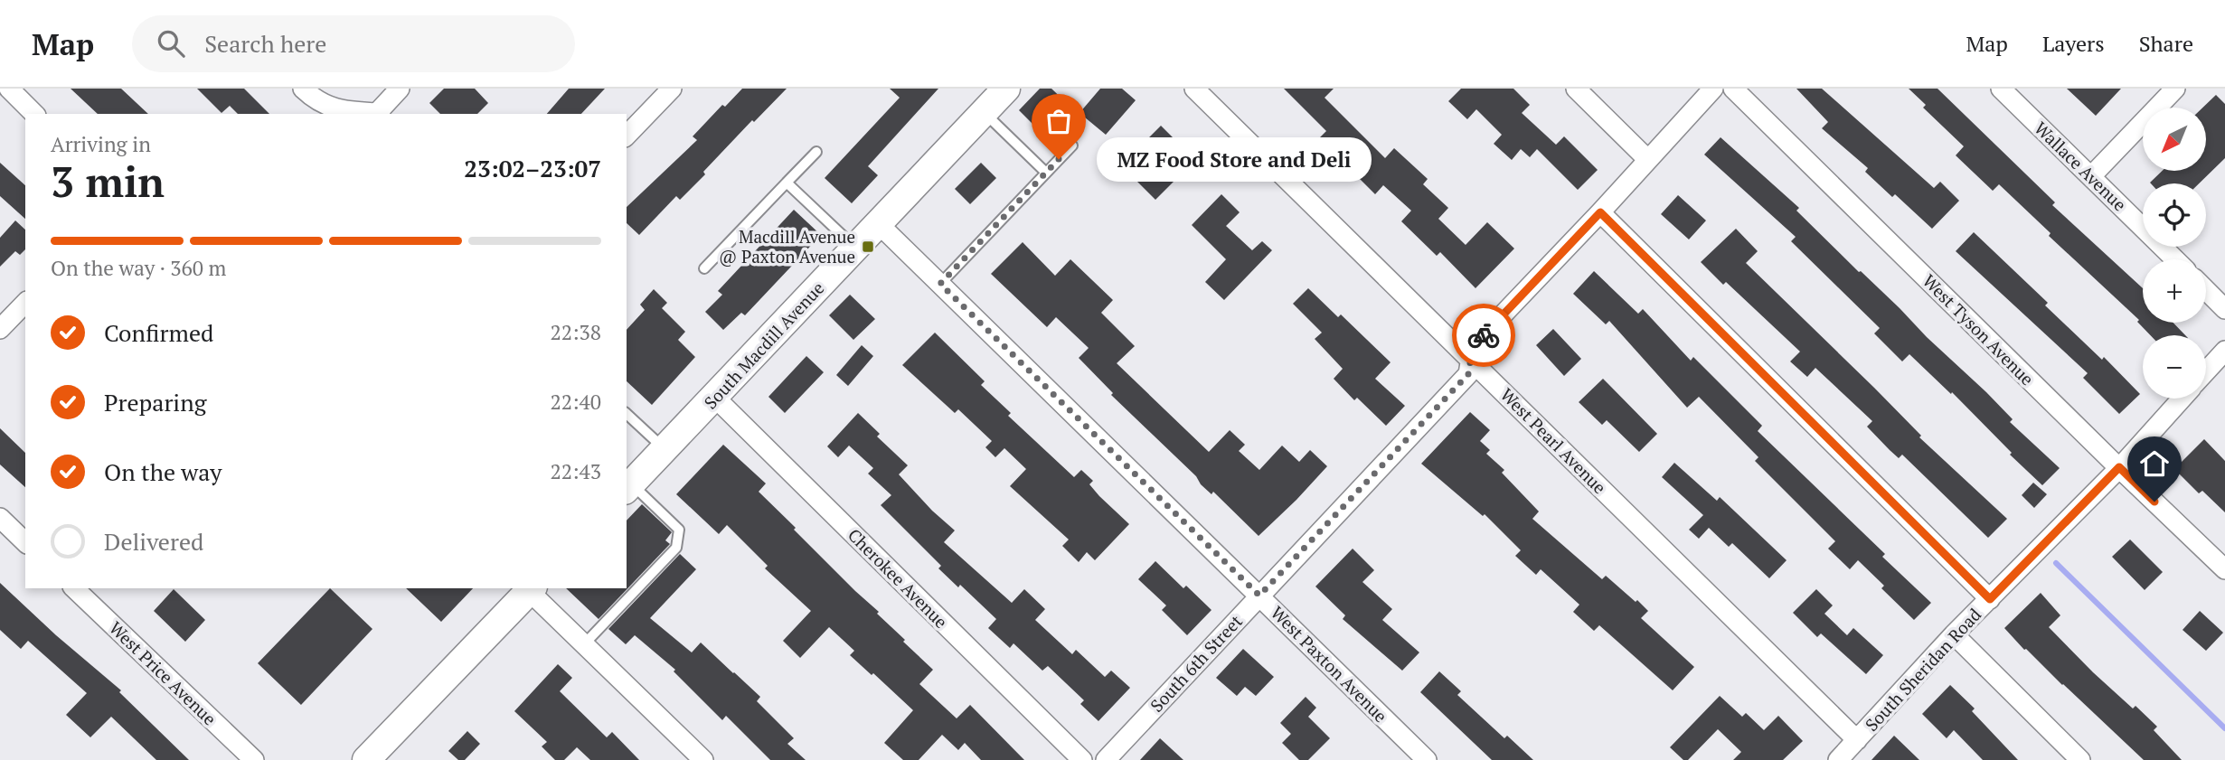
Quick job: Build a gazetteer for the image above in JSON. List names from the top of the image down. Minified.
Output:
{"streets":{"street":["Wallace Avenue","West Tyson Avenue","South Macdill Avenue","West Pearl Avenue","Cherokee Avenue","South 6th Street","West Paxton Avenue","South Sheridan Road","West Price Avenue"]},"crossings":[["West Tyson Avenue","South Sheridan Road"],["South Macdill Avenue","Cherokee Avenue"],["South Macdill Avenue","West Paxton Avenue"],["West Pearl Avenue","South 6th Street"],["West Pearl Avenue","South Sheridan Road"],["South 6th Street","West Paxton Avenue"]],"places":{"other":["MZ Food Store and Deli"],"transit":["Macdill Avenue @ Paxton Avenue"]},"north":"bottom left","page":{"header":"Map","search":"Search here","nav":["Map","Layers","Share"],"map_buttons":["+","−"],"heading":["3 min","Arriving in","23:02–23:07"],"bubble":"MZ Food Store and Deli","bar":"On the way · 360 m","list":[["Confirmed","22:38"],["Preparing","22:40"],["On the way","22:43"],"Delivered"]}}
